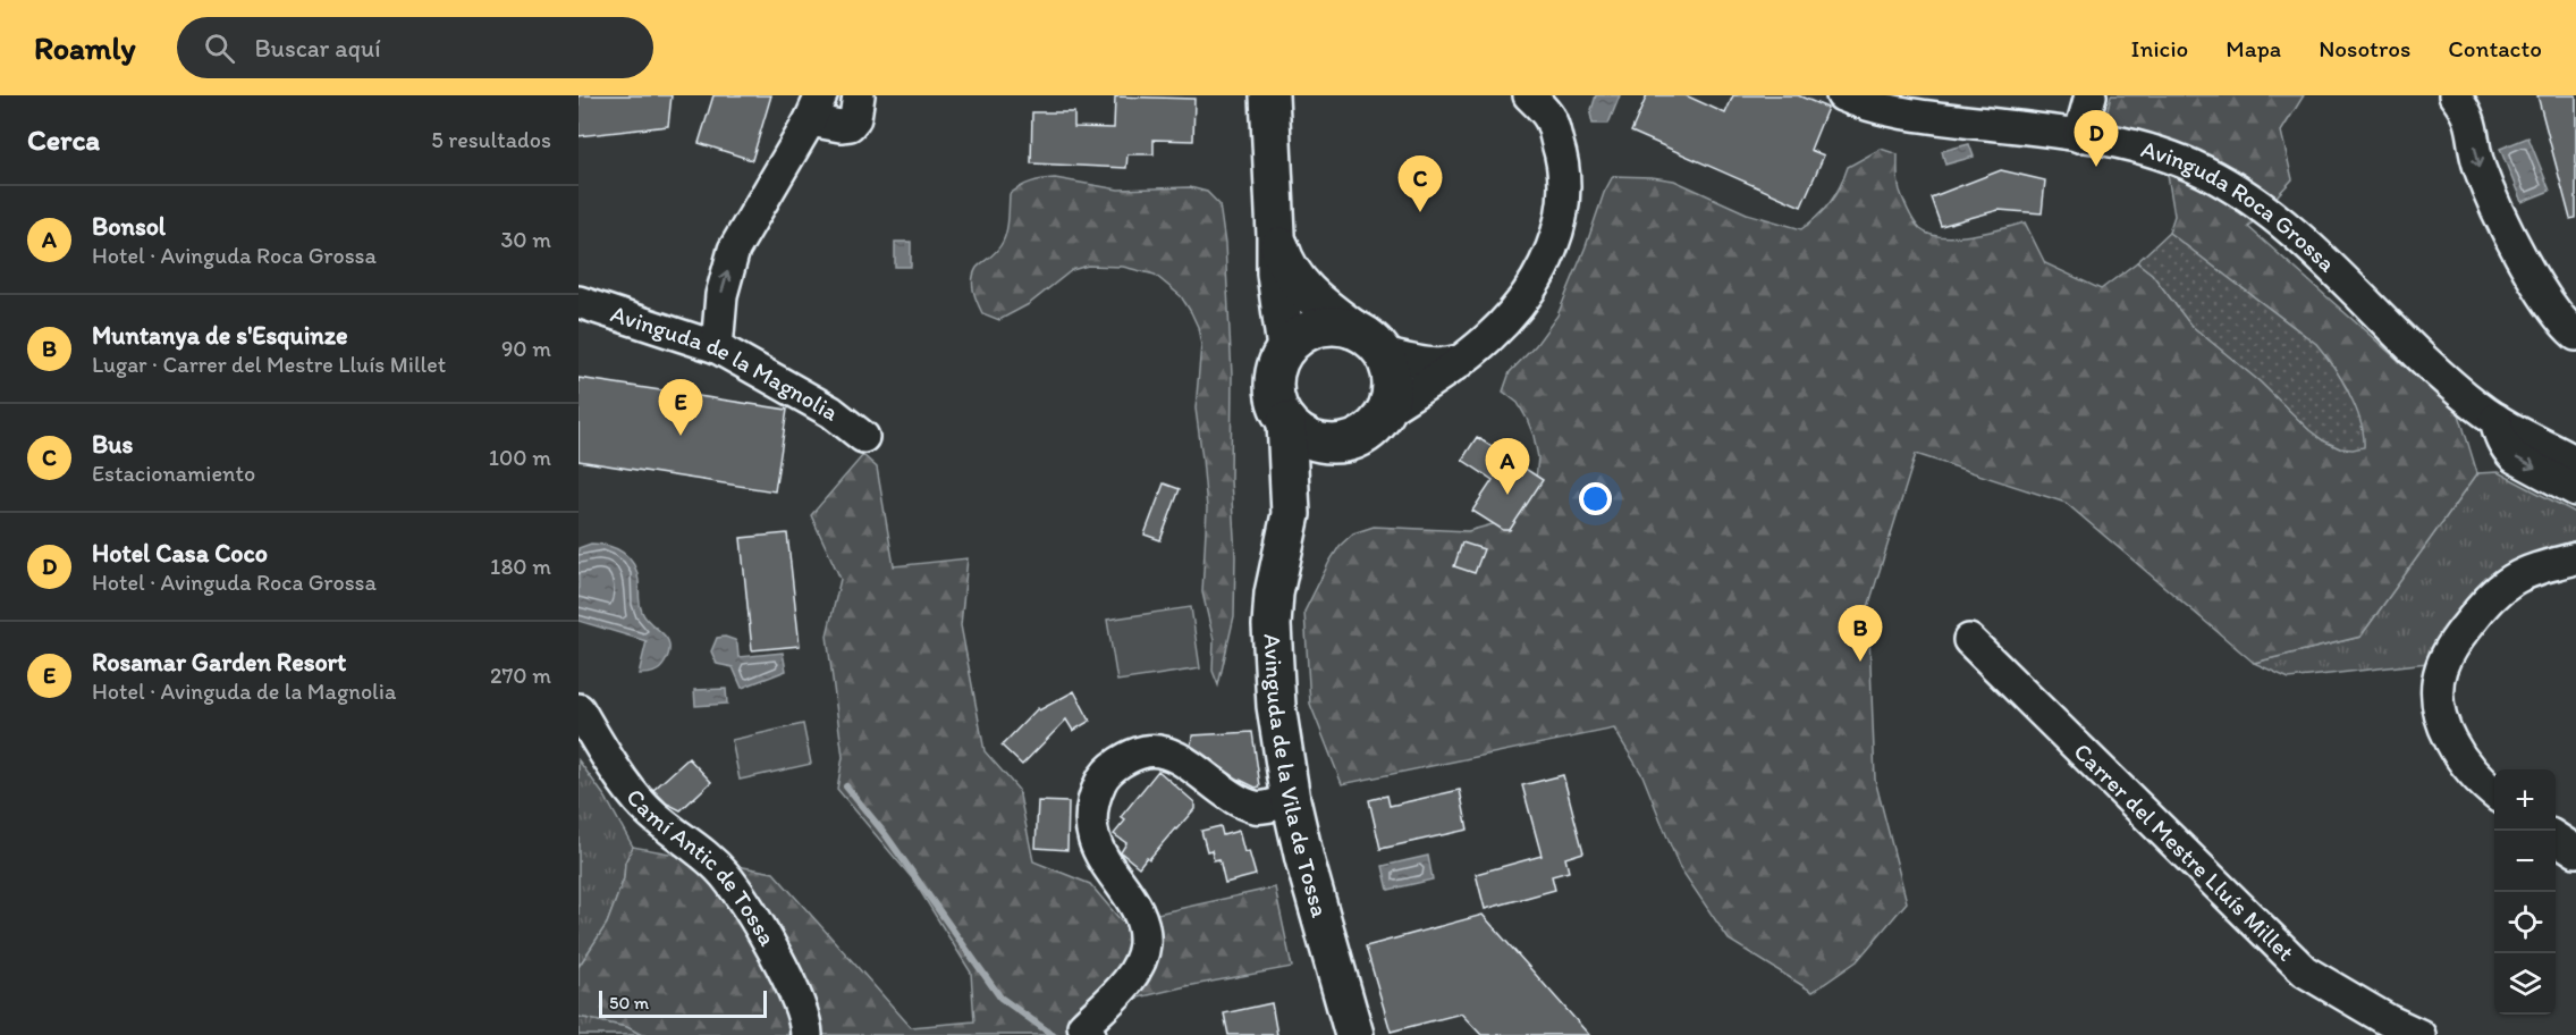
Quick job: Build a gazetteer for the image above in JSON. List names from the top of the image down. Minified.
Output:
{"streets":{"main road":["Avinguda de la Vila de Tossa"],"street":["Avinguda Roca Grossa","Avinguda de la Magnolia","Carrer del Mestre Lluís Millet","Camí Antic de Tossa"]},"scale_bar":"50 m","page":{"header":"Roamly","search":"Buscar aquí","nav":["Inicio","Mapa","Nosotros","Contacto"],"heading":["Cerca","5 resultados"],"pins":["D","C","E","A","B"],"list":[{"mark":"A","name":"Bonsol","note":"Hotel · Avinguda Roca Grossa","value":"30 m"},{"mark":"B","name":"Muntanya de s'Esquinze","note":"Lugar · Carrer del Mestre Lluís Millet","value":"90 m"},{"mark":"C","name":"Bus","note":"Estacionamiento","value":"100 m"},{"mark":"D","name":"Hotel Casa Coco","note":"Hotel · Avinguda Roca Grossa","value":"180 m"},{"mark":"E","name":"Rosamar Garden Resort","note":"Hotel · Avinguda de la Magnolia","value":"270 m"}],"map_buttons":["+","−"],"scale":"50 m"}}
